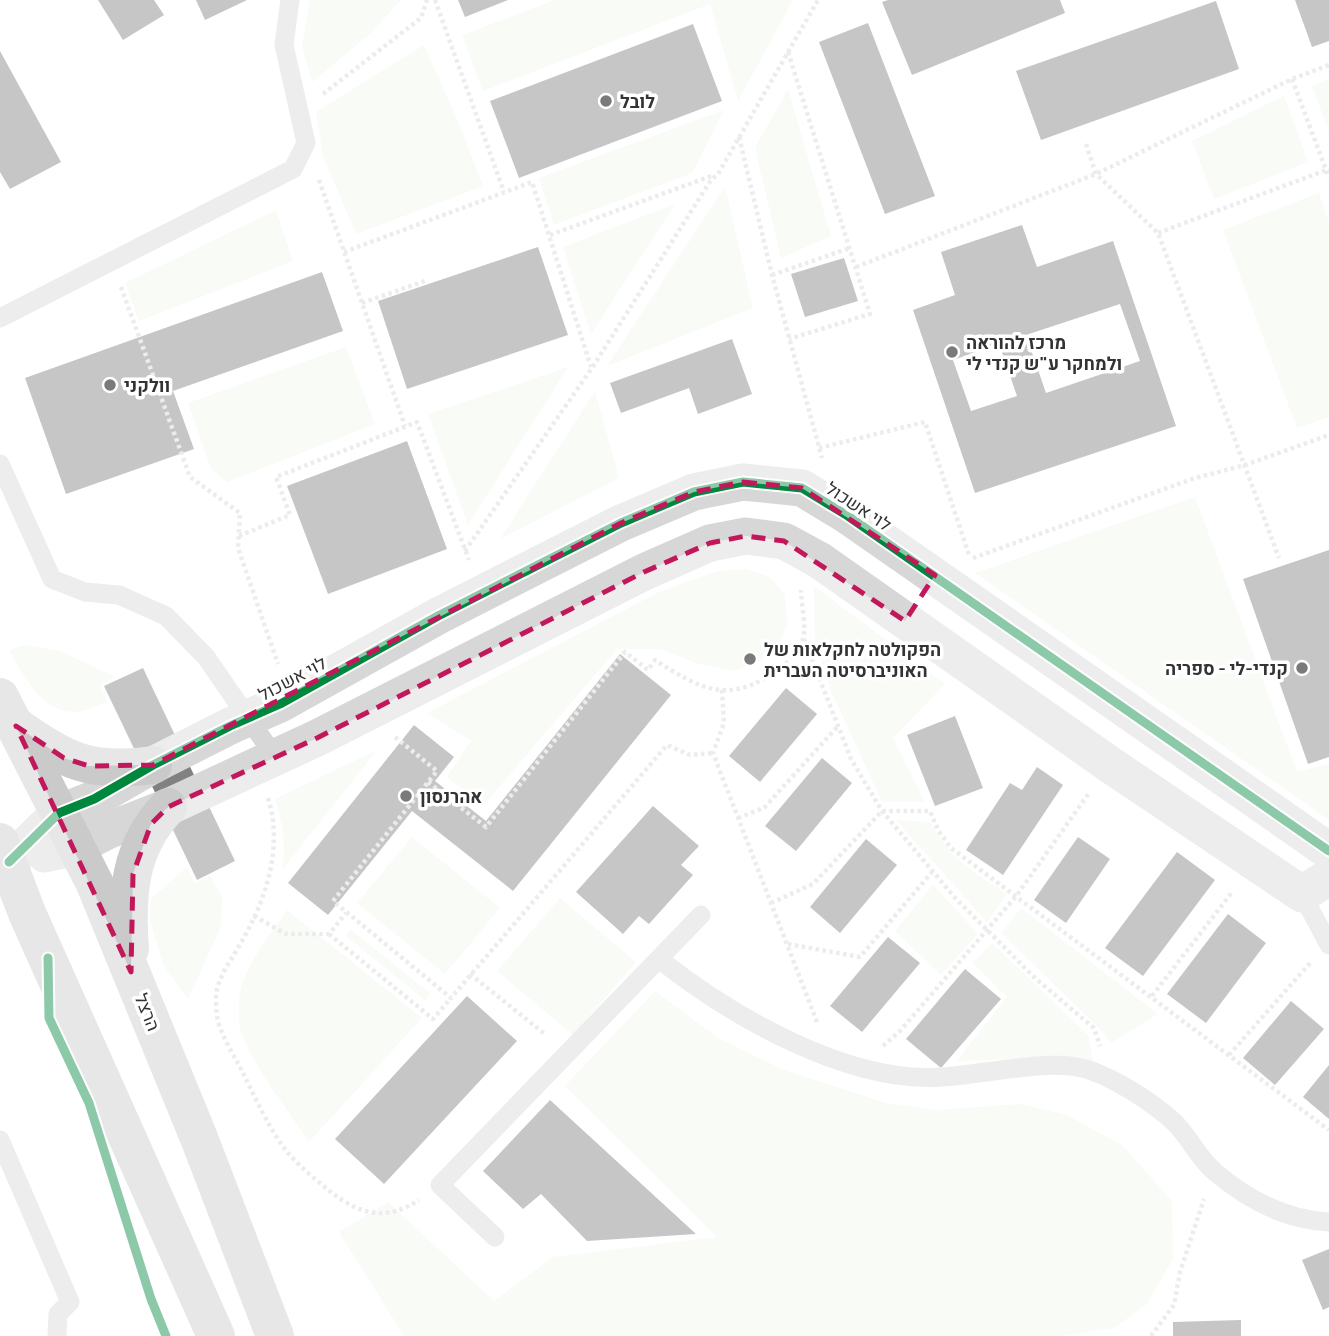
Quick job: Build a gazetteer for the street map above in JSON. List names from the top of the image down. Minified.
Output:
{"streets":{"main road":["הרצל"],"street":["לוי אשכול"]},"crossings":[["לוי אשכול","הרצל"]],"places":["לובל","מרכז להוראה ולמחקר ע\"ש קנדי לי","וולקני","הפקולטה לחקלאות של האוניברסיטה העברית","קנדי-לי - ספריה","אהרנסון"]}
